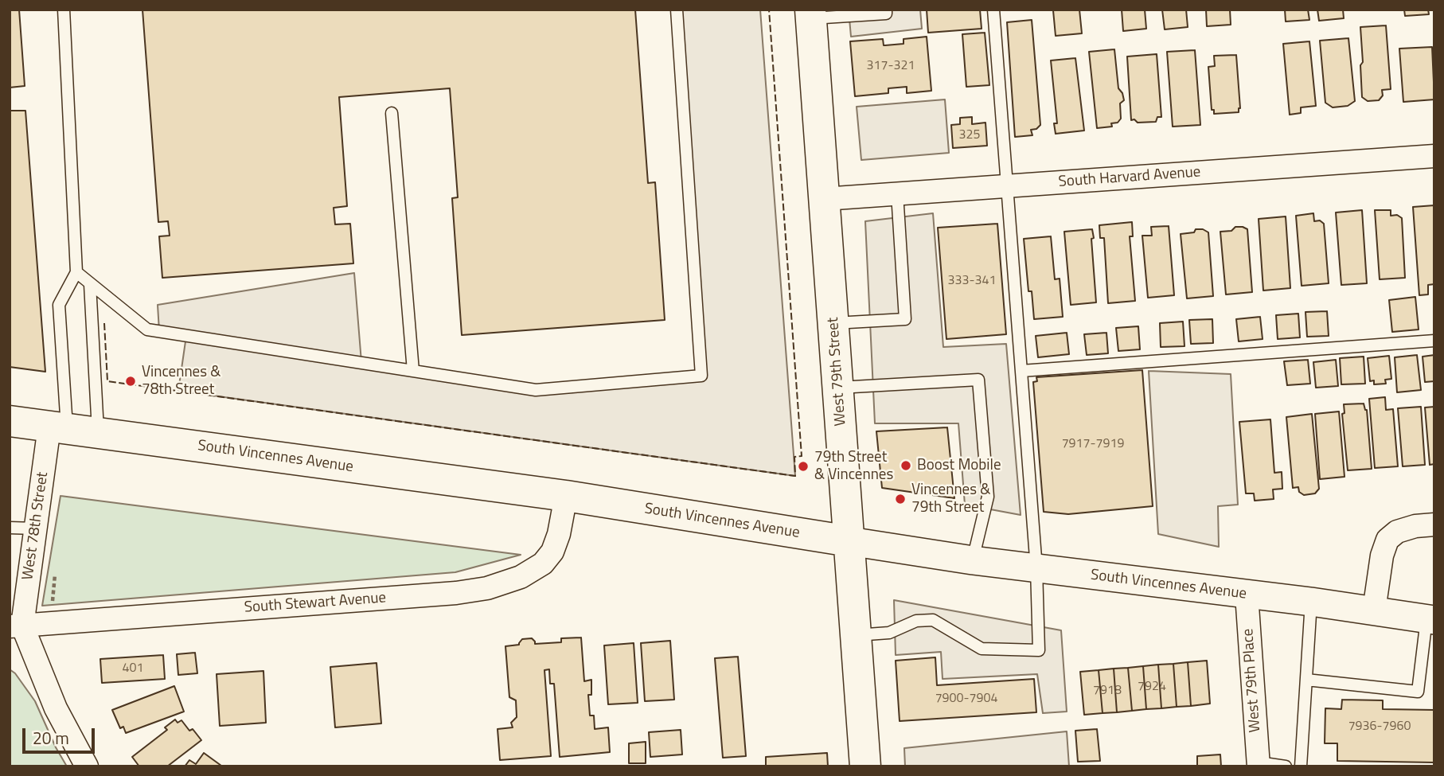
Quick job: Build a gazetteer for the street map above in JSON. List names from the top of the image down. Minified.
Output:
{"streets":{"main road":["West 79th Street","South Vincennes Avenue"],"street":["South Harvard Avenue","West 78th Street","South Stewart Avenue","West 79th Place"]},"crossings":[["South Harvard Avenue","West 79th Street"],["West 79th Street","South Vincennes Avenue"],["South Vincennes Avenue","West 78th Street"],["South Vincennes Avenue","South Stewart Avenue"],["South Vincennes Avenue","West 79th Place"],["West 78th Street","South Stewart Avenue"]],"places":["Vincennes & 78th Street","Boost Mobile","79th Street & Vincennes","Vincennes & 79th Street"],"house_numbers":["317-321","325","333-341","7917-7919","401","7924","7918","7900-7904","7936-7960"],"scale_bar":"20 m"}
